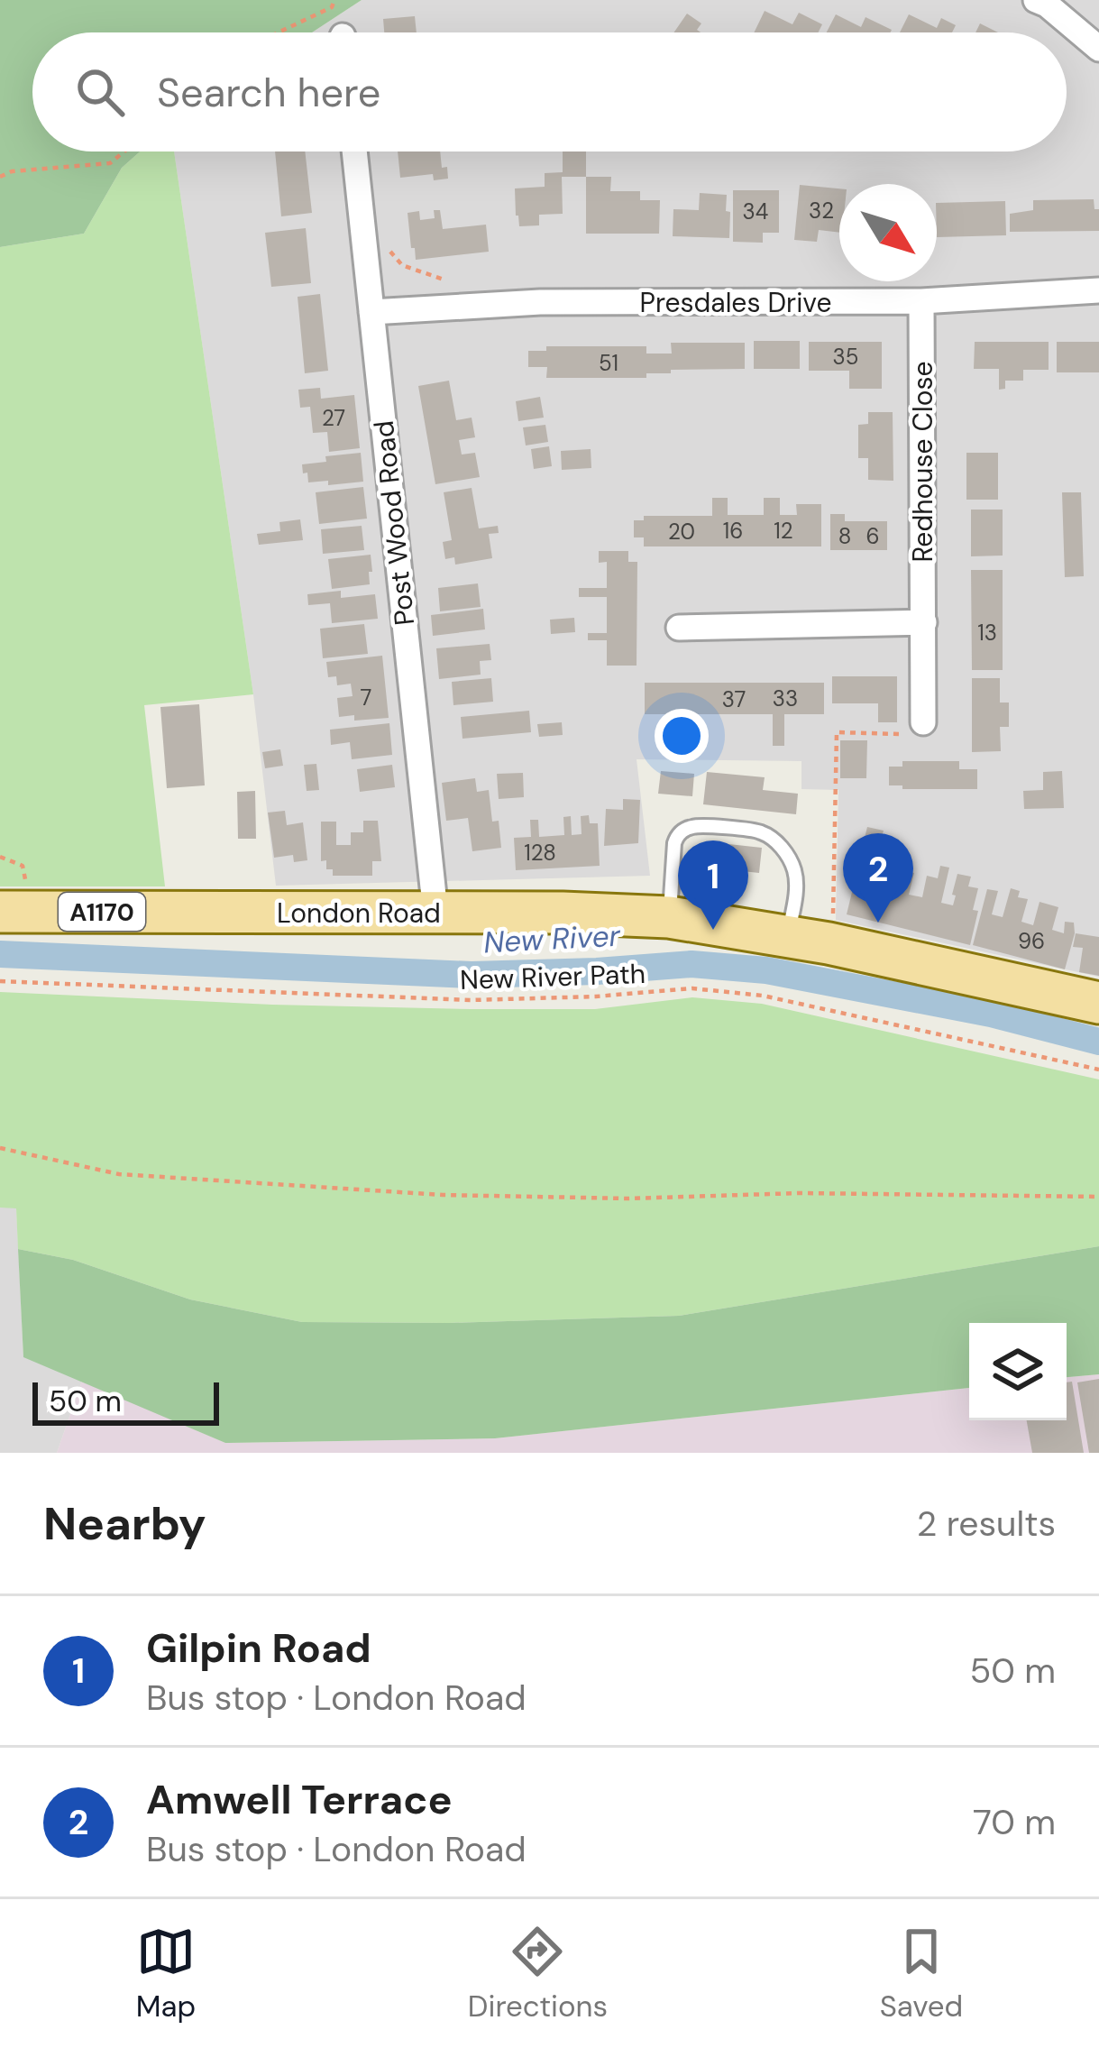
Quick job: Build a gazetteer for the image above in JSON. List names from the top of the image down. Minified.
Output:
{"streets":{"main road":["A1170","London Road"],"street":["Presdales Drive","Redhouse Close","Post Wood Road"],"path":["New River Path"]},"crossings":[["Presdales Drive","Redhouse Close"],["Presdales Drive","Post Wood Road"],["Post Wood Road","London Road"]],"water":["New River"],"house_numbers":["32","34","35","51","27","16","12","20","8","6","13","7","33","37","128","96"],"scale_bar":"50 m","north":"bottom right","page":{"search":"Search here","pins":["2","1"],"scale":"50 m","heading":["Nearby","2 results"],"list":[{"mark":"1","name":"Gilpin Road","note":"Bus stop · London Road","value":"50 m"},{"mark":"2","name":"Amwell Terrace","note":"Bus stop · London Road","value":"70 m"}],"nav":["Map","Directions","Saved"]}}
